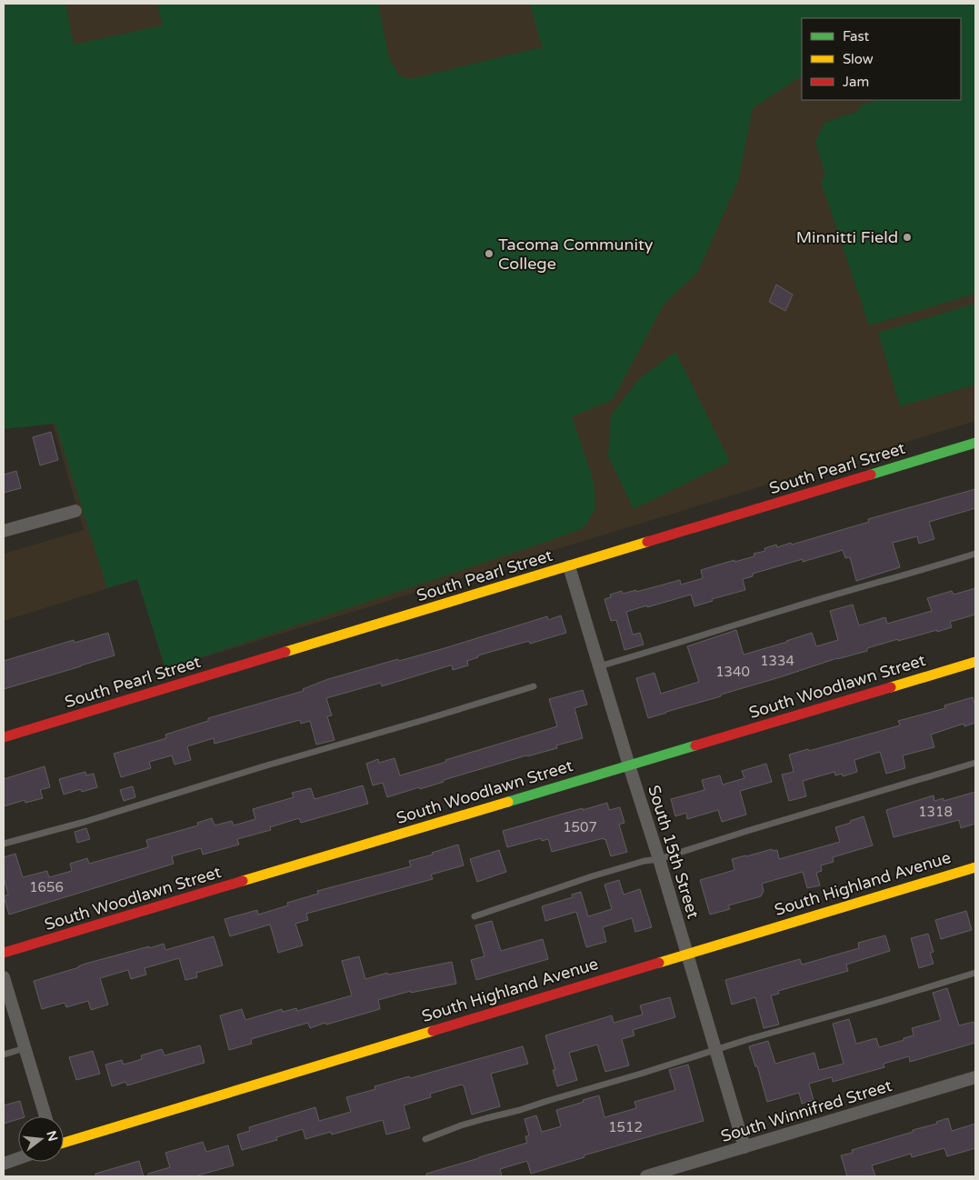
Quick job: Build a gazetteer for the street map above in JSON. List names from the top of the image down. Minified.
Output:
{"streets":{"street":["South Pearl Street","South Woodlawn Street","South 15th Street","South Highland Avenue","South Winnifred Street"]},"crossings":[["South Pearl Street","South 15th Street"],["South Woodlawn Street","South 15th Street"],["South 15th Street","South Highland Avenue"],["South 15th Street","South Winnifred Street"]],"places":["Minnitti Field","Tacoma Community College"],"house_numbers":["1334","1340","1318","1507","1656","1512"],"legend":["Fast","Slow","Jam"],"north":"right"}
